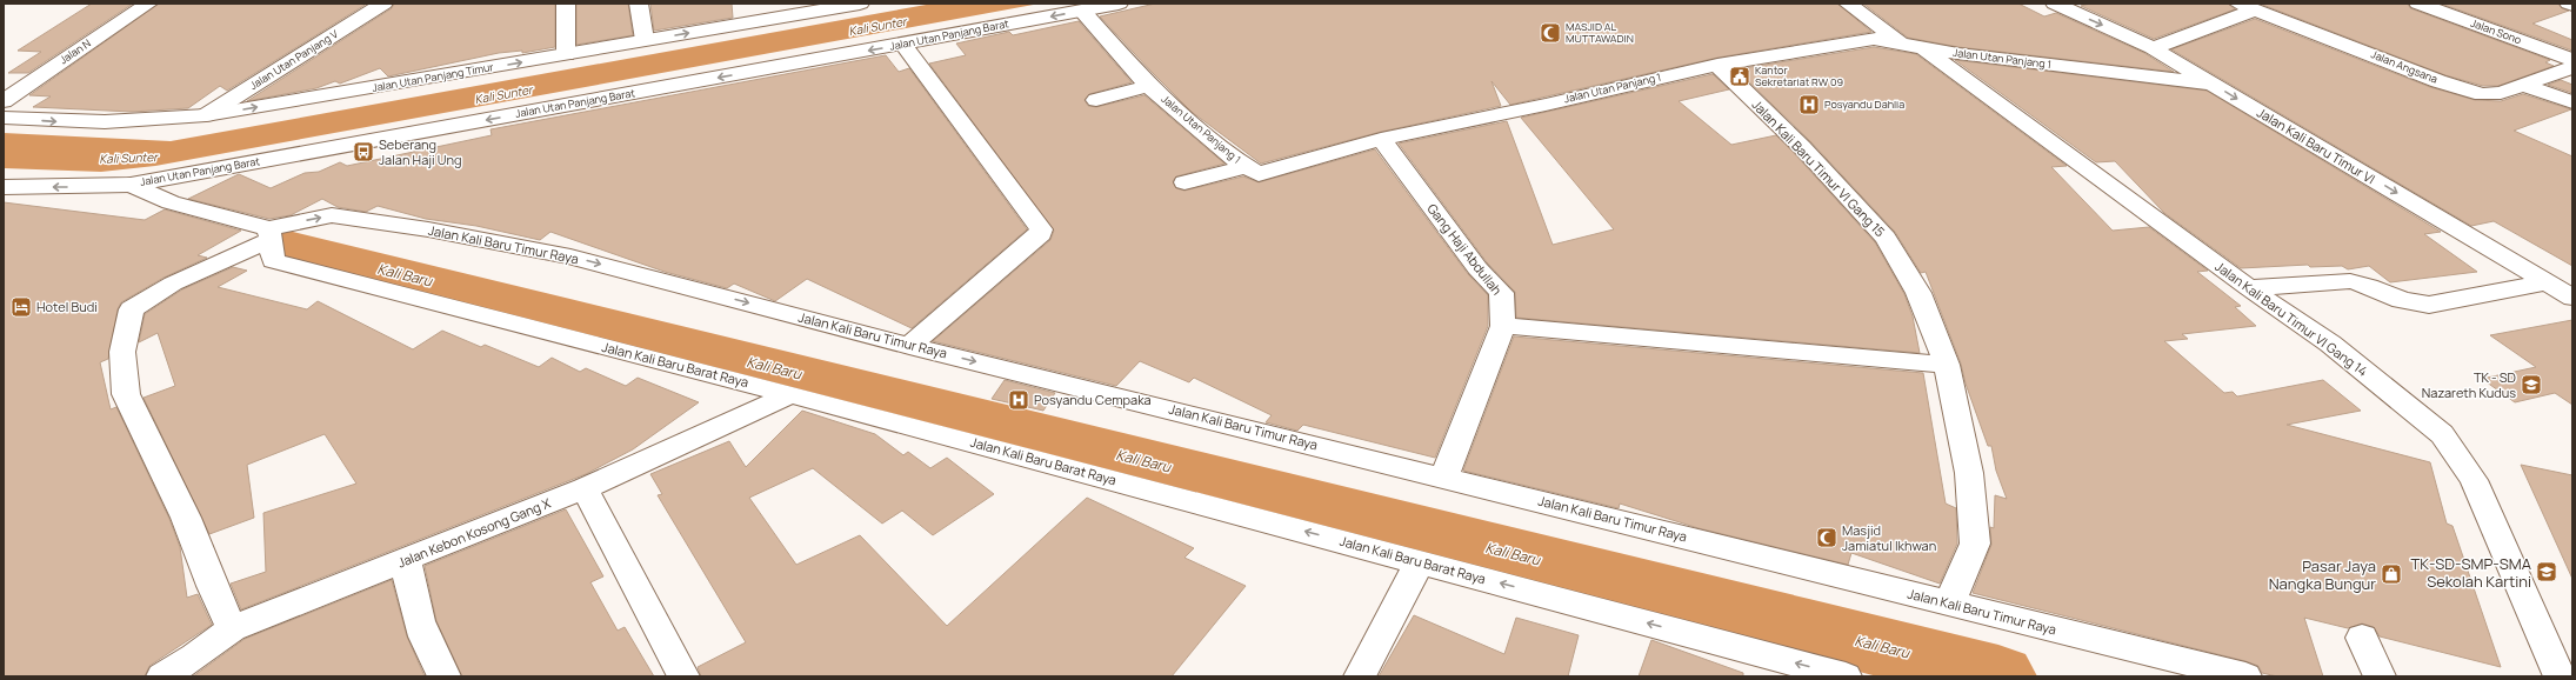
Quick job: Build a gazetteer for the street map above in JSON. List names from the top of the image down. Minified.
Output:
{"streets":{"street":["Jalan Sono","Jalan Utan Panjang Barat","Jalan N","Jalan Utan Panjang 1","Jalan Utan Panjang V","Jalan Angsana","Jalan Utan Panjang Timur","Jalan Kali Baru Timur VI","Jalan Kali Baru Timur VI Gang 15","Jalan Kali Baru Timur Raya","Gang Haji Abdullah","Jalan Kali Baru Timur VI Gang 14","Jalan Kali Baru Barat Raya","Jalan Kebon Kosong Gang X"]},"crossings":[["Jalan Utan Panjang Barat","Jalan Utan Panjang 1"],["Jalan Utan Panjang Barat","Jalan Kali Baru Timur Raya"],["Jalan Utan Panjang 1","Jalan Kali Baru Timur VI"],["Jalan Utan Panjang 1","Jalan Kali Baru Timur VI Gang 15"],["Jalan Utan Panjang 1","Gang Haji Abdullah"],["Jalan Utan Panjang 1","Jalan Kali Baru Timur VI Gang 14"],["Jalan Utan Panjang V","Jalan Utan Panjang Timur"],["Jalan Kali Baru Timur VI Gang 15","Jalan Kali Baru Timur Raya"],["Jalan Kali Baru Timur Raya","Gang Haji Abdullah"],["Jalan Kali Baru Timur Raya","Jalan Kali Baru Barat Raya"],["Jalan Kali Baru Barat Raya","Jalan Kebon Kosong Gang X"]],"one_way":["Jalan Utan Panjang Barat","Jalan Utan Panjang Timur","Jalan Kali Baru Timur VI","Jalan Kali Baru Timur Raya","Jalan Kali Baru Barat Raya"],"water":["Kali Sunter","Kali Baru"],"places":{"mosque":["MASJID AL MUTTAWADIN","Masjid Jamiatul Ikhwan"],"public building":["Kantor Sekretariat RW 09"],"hospital":["Posyandu Dahlia","Posyandu Cempaka"],"bus stop":["Seberang Jalan Haji Ung"],"hotel":["Hotel Budi"],"school or university":["TK - SD Nazareth Kudus","TK-SD-SMP-SMA Sekolah Kartini"],"shop":["Pasar Jaya Nangka Bungur"]}}
